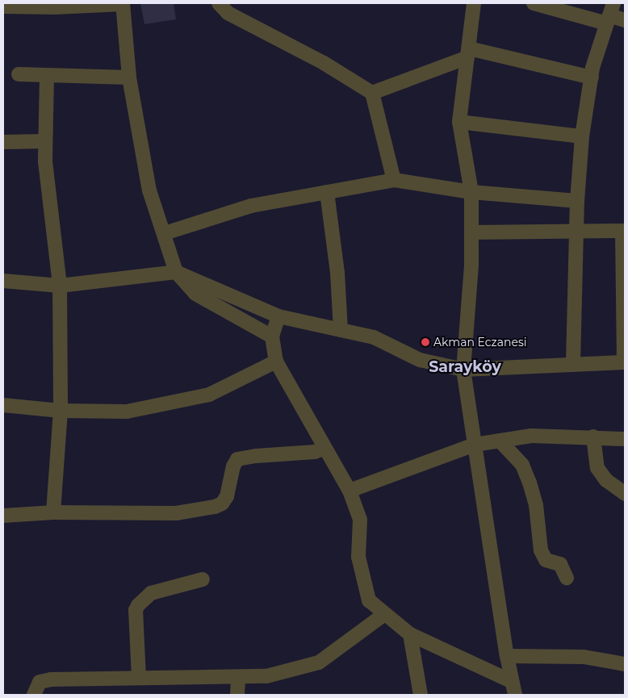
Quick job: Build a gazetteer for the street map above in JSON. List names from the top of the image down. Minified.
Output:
{"districts":["Sarayköy"],"places":["Akman Eczanesi"]}
